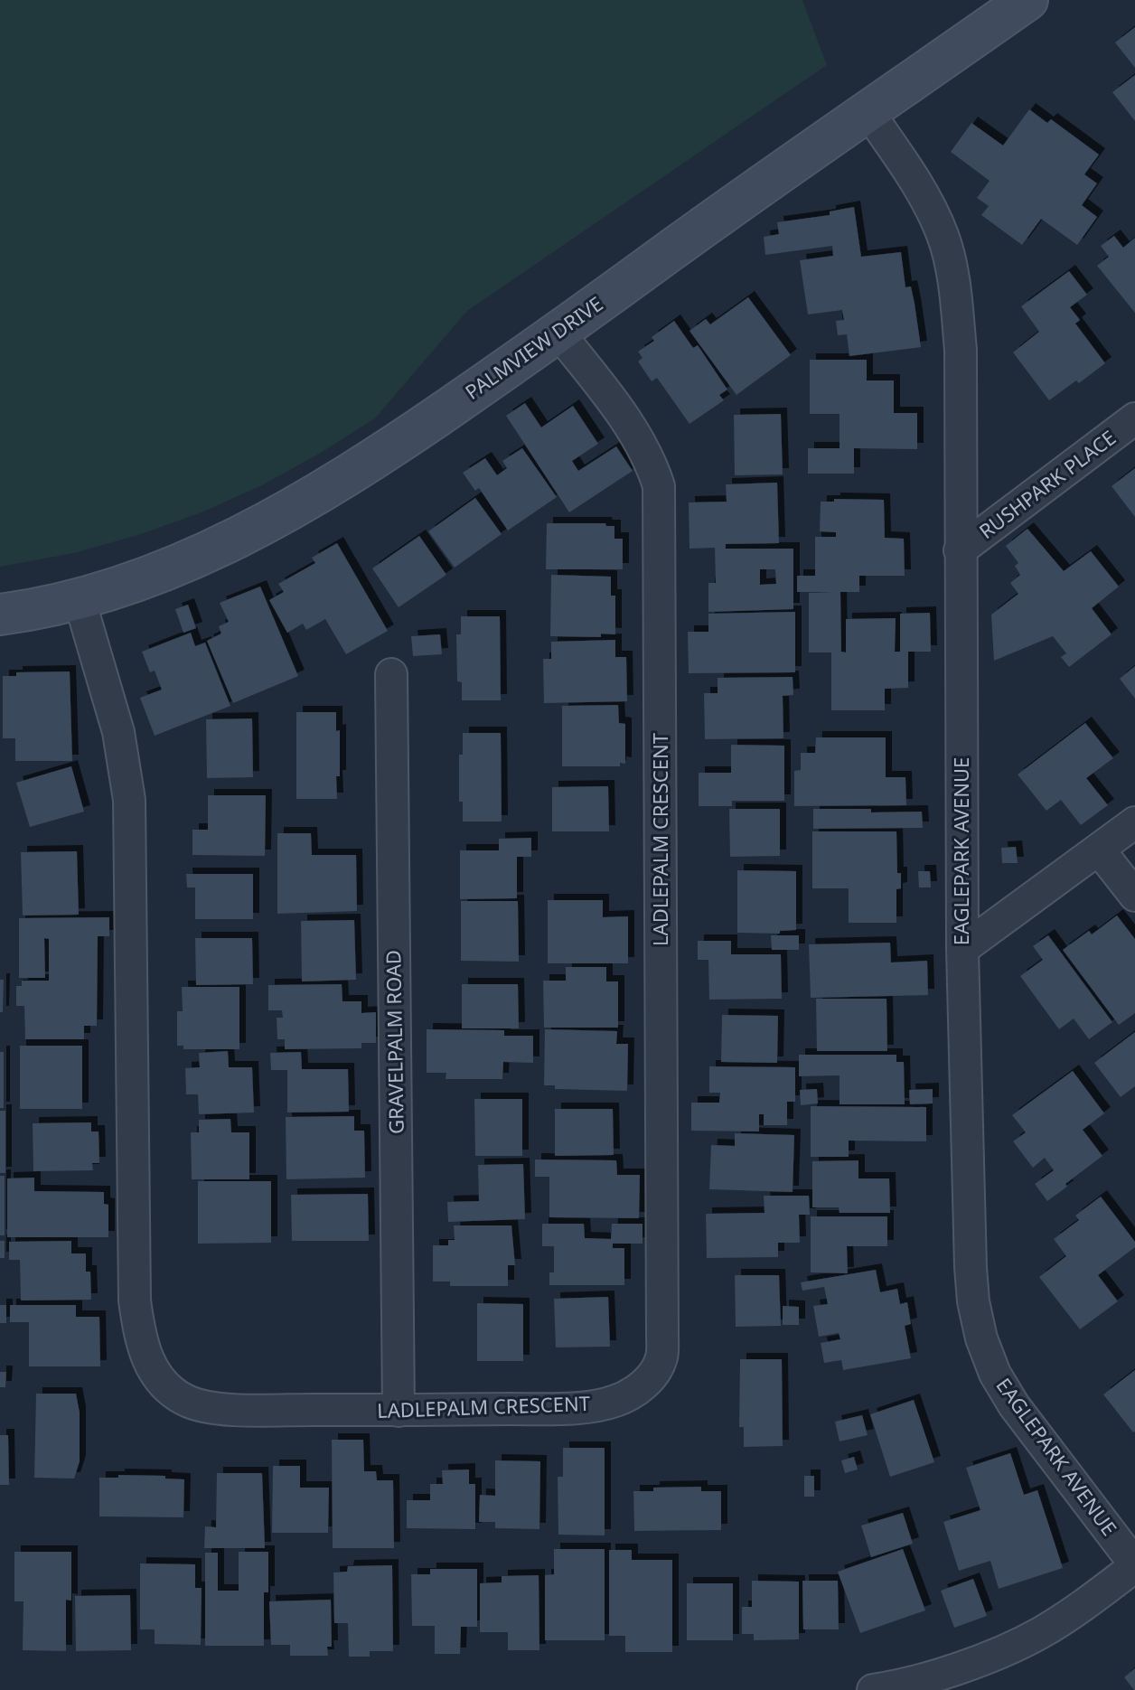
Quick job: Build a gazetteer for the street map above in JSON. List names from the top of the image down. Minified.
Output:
{"streets":{"street":["PALMVIEW DRIVE","RUSHPARK PLACE","LADLEPALM CRESCENT","EAGLEPARK AVENUE","GRAVELPALM ROAD"]},"crossings":[["PALMVIEW DRIVE","LADLEPALM CRESCENT"],["PALMVIEW DRIVE","EAGLEPARK AVENUE"],["RUSHPARK PLACE","EAGLEPARK AVENUE"],["LADLEPALM CRESCENT","GRAVELPALM ROAD"]]}
